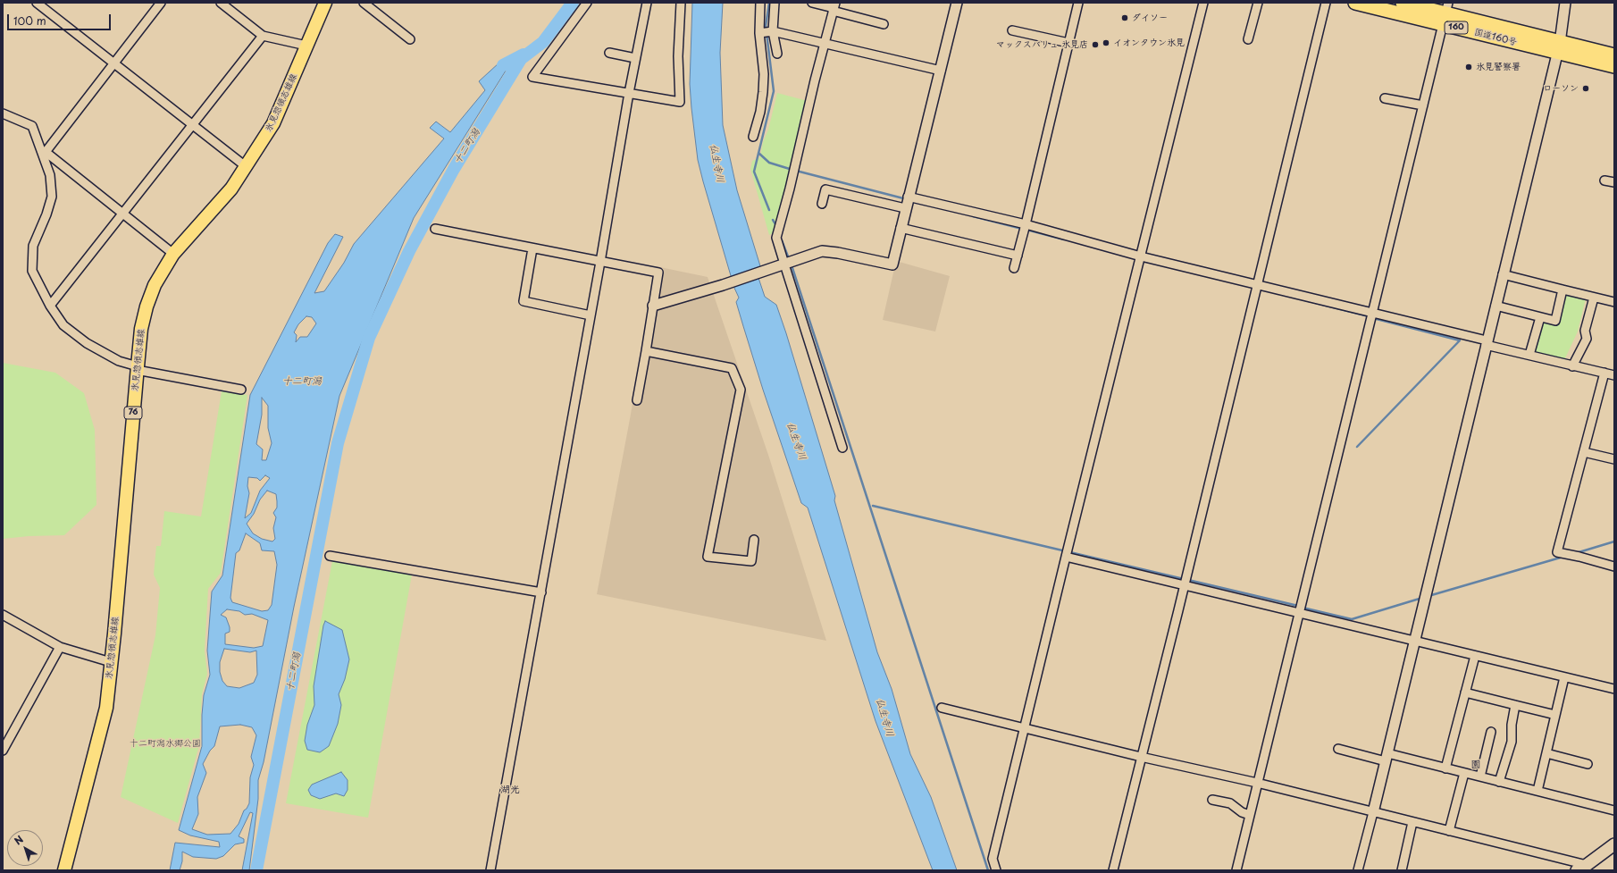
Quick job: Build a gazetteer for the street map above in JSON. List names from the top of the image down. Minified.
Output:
{"streets":{"highway":["160","国道160号"],"main road":["氷見惣領志雄線","76"]},"districts":["園","湖光"],"water":["十二町潟","仏生寺川"],"parks":["十二町潟水郷公園"],"places":["ダイソー","イオンタウン氷見","マックスバリュ 氷見店","氷見警察署","ローソン"],"scale_bar":"100 m","north":"top left"}
